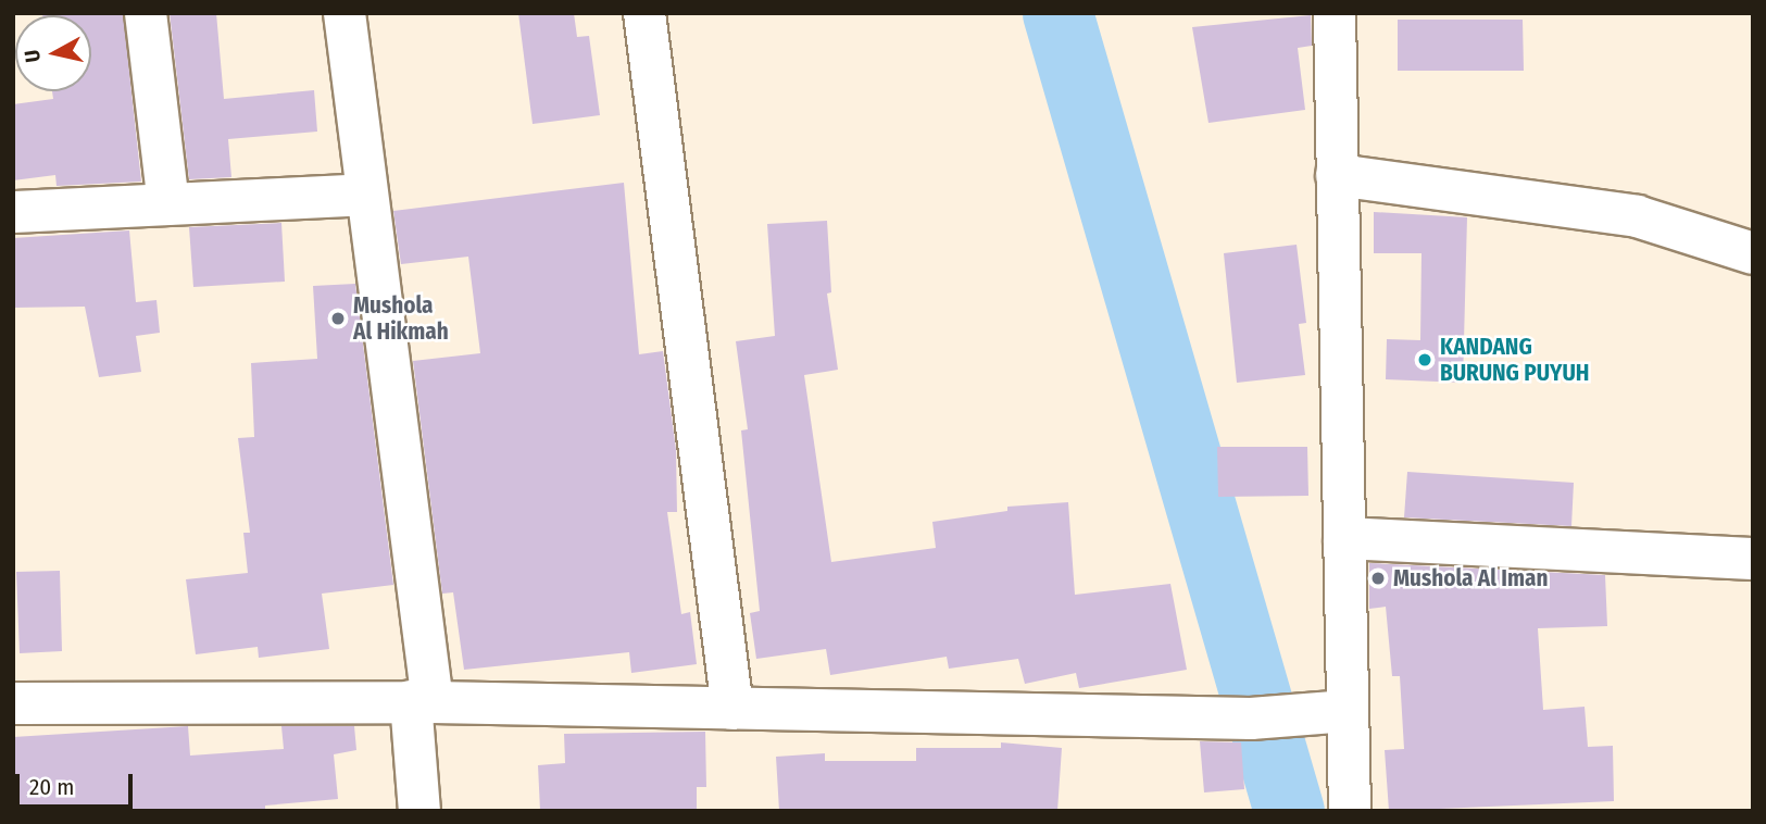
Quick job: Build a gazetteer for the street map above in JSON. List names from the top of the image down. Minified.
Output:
{"places":["Mushola Al Hikmah","KANDANG BURUNG PUYUH","Mushola Al Iman"],"scale_bar":"20 m","north":"left"}
